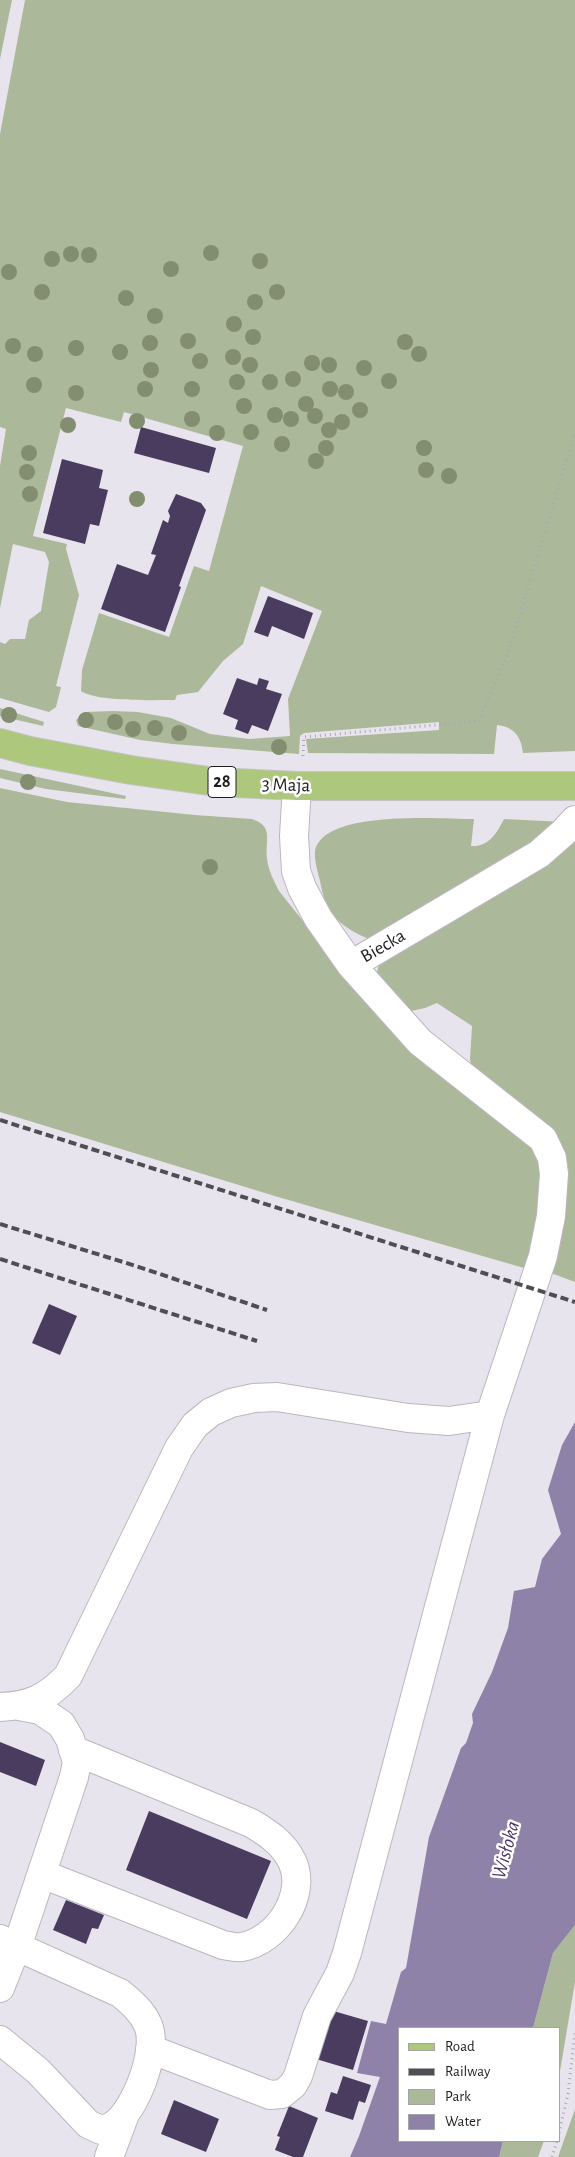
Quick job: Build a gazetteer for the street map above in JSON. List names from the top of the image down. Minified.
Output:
{"streets":{"main road":["28","3 Maja"],"street":["Biecka"]},"crossings":[["3 Maja","Biecka"]],"water":["Wisłoka"],"legend":["Road","Railway","Park","Water"]}
